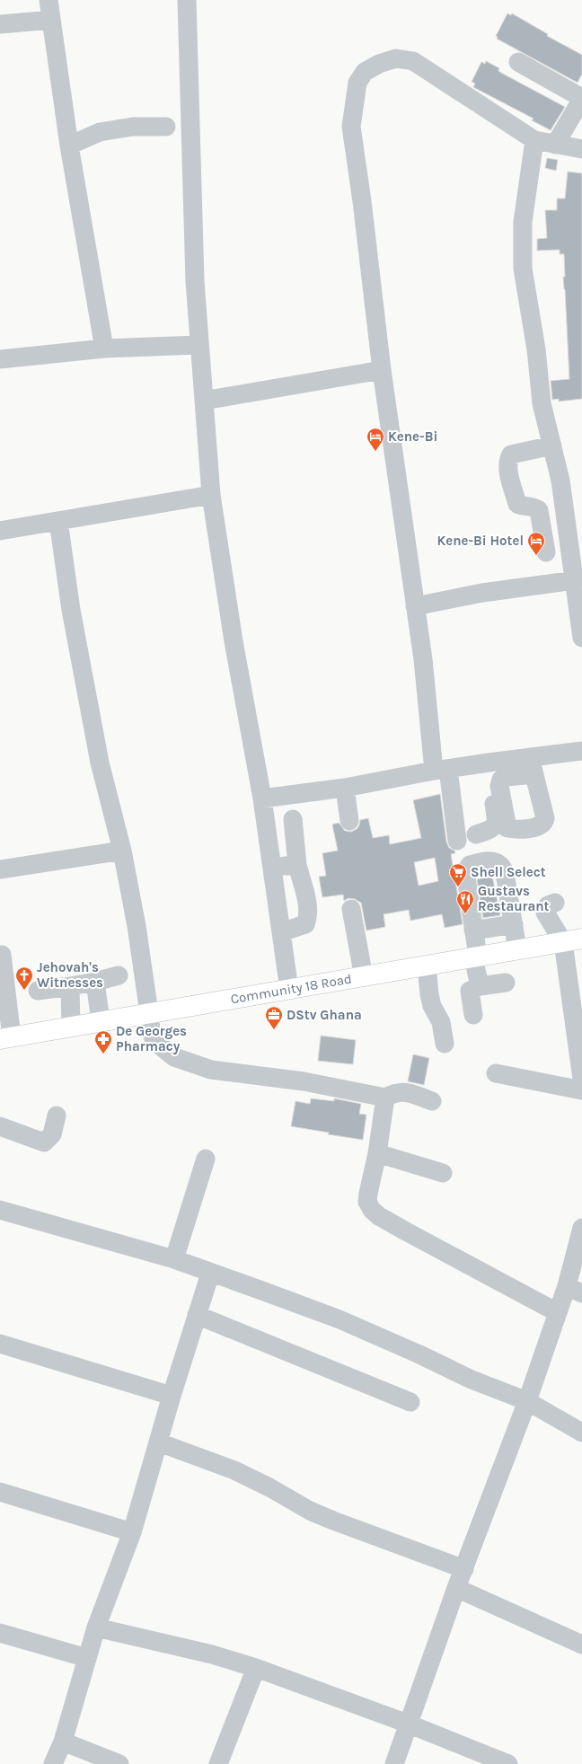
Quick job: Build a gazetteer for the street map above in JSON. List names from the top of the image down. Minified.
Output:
{"streets":{"main road":["Community 18 Road"]},"places":{"hotel":["Kene-Bi","Kene-Bi Hotel"],"supermarket":["Shell Select"],"restaurant":["Gustavs Restaurant"],"church":["Jehovah's Witnesses"],"office":["DStv Ghana"],"pharmacy":["De Georges Pharmacy"]}}
